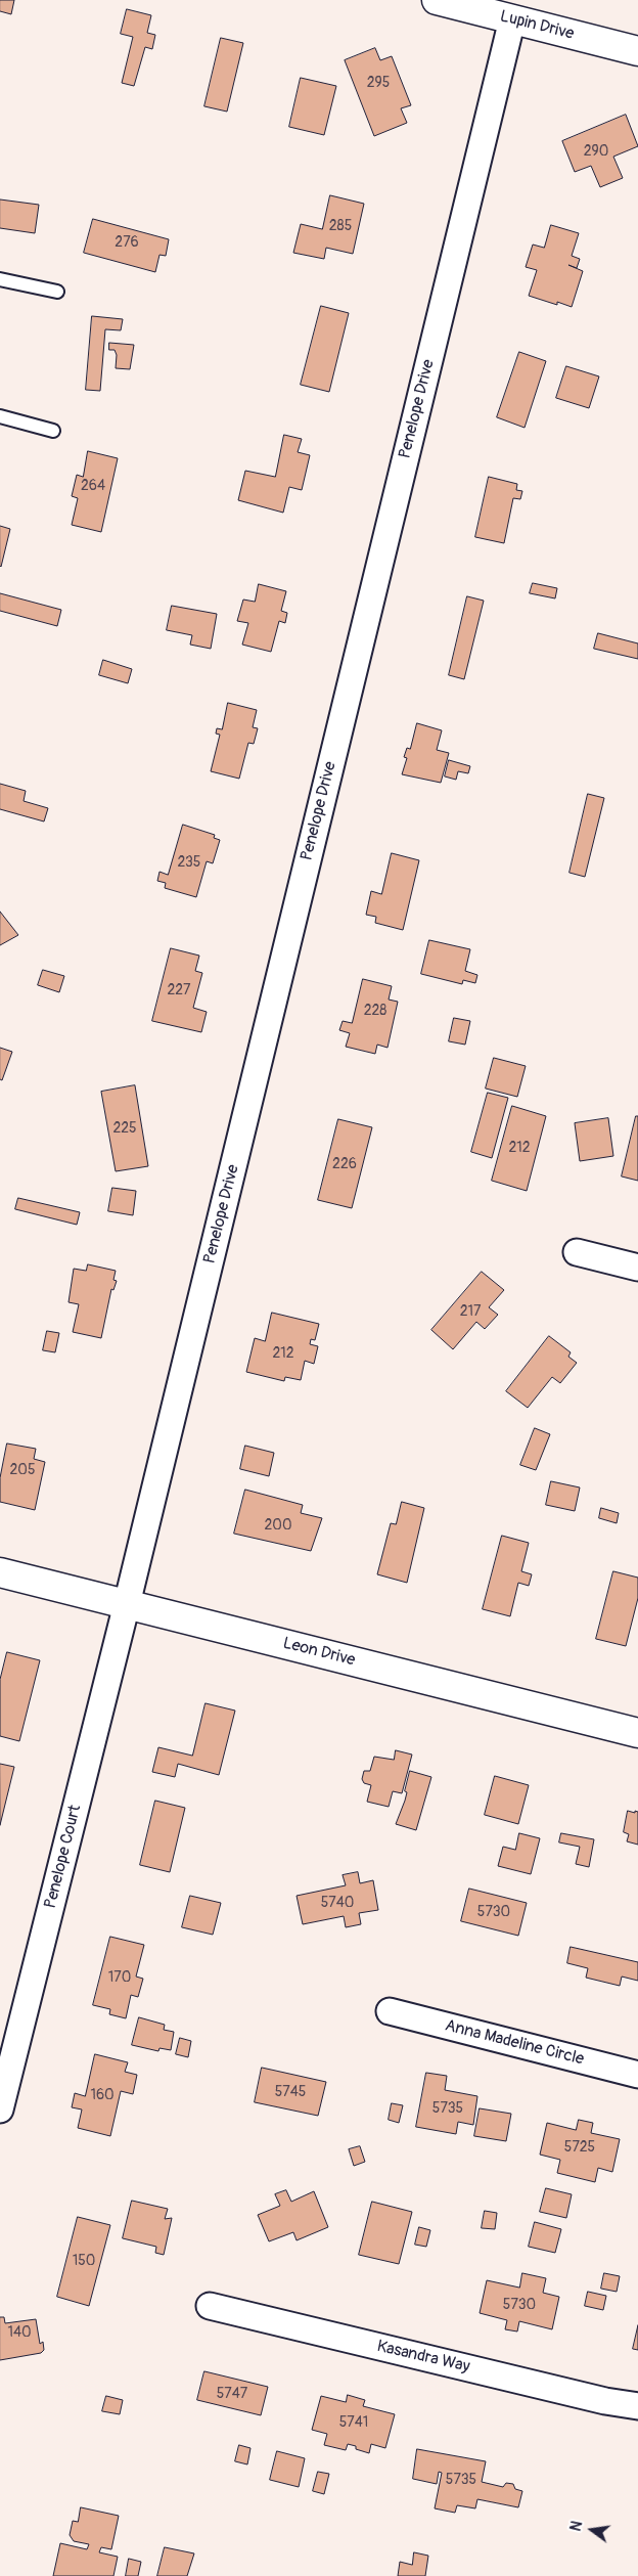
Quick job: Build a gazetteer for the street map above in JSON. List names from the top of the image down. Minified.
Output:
{"streets":{"street":["Lupin Drive","Penelope Drive","Leon Drive","Penelope Court","Anna Madeline Circle","Kasandra Way"]},"crossings":[["Lupin Drive","Penelope Drive"],["Penelope Drive","Leon Drive"],["Penelope Drive","Penelope Court"],["Leon Drive","Penelope Court"]],"house_numbers":["295","290","285","276","264","235","227","228","225","212","226","217","212","205","200","5740","5730","170","5745","160","5735","5725","150","5730","140","5747","5741","5735"],"north":"left"}
